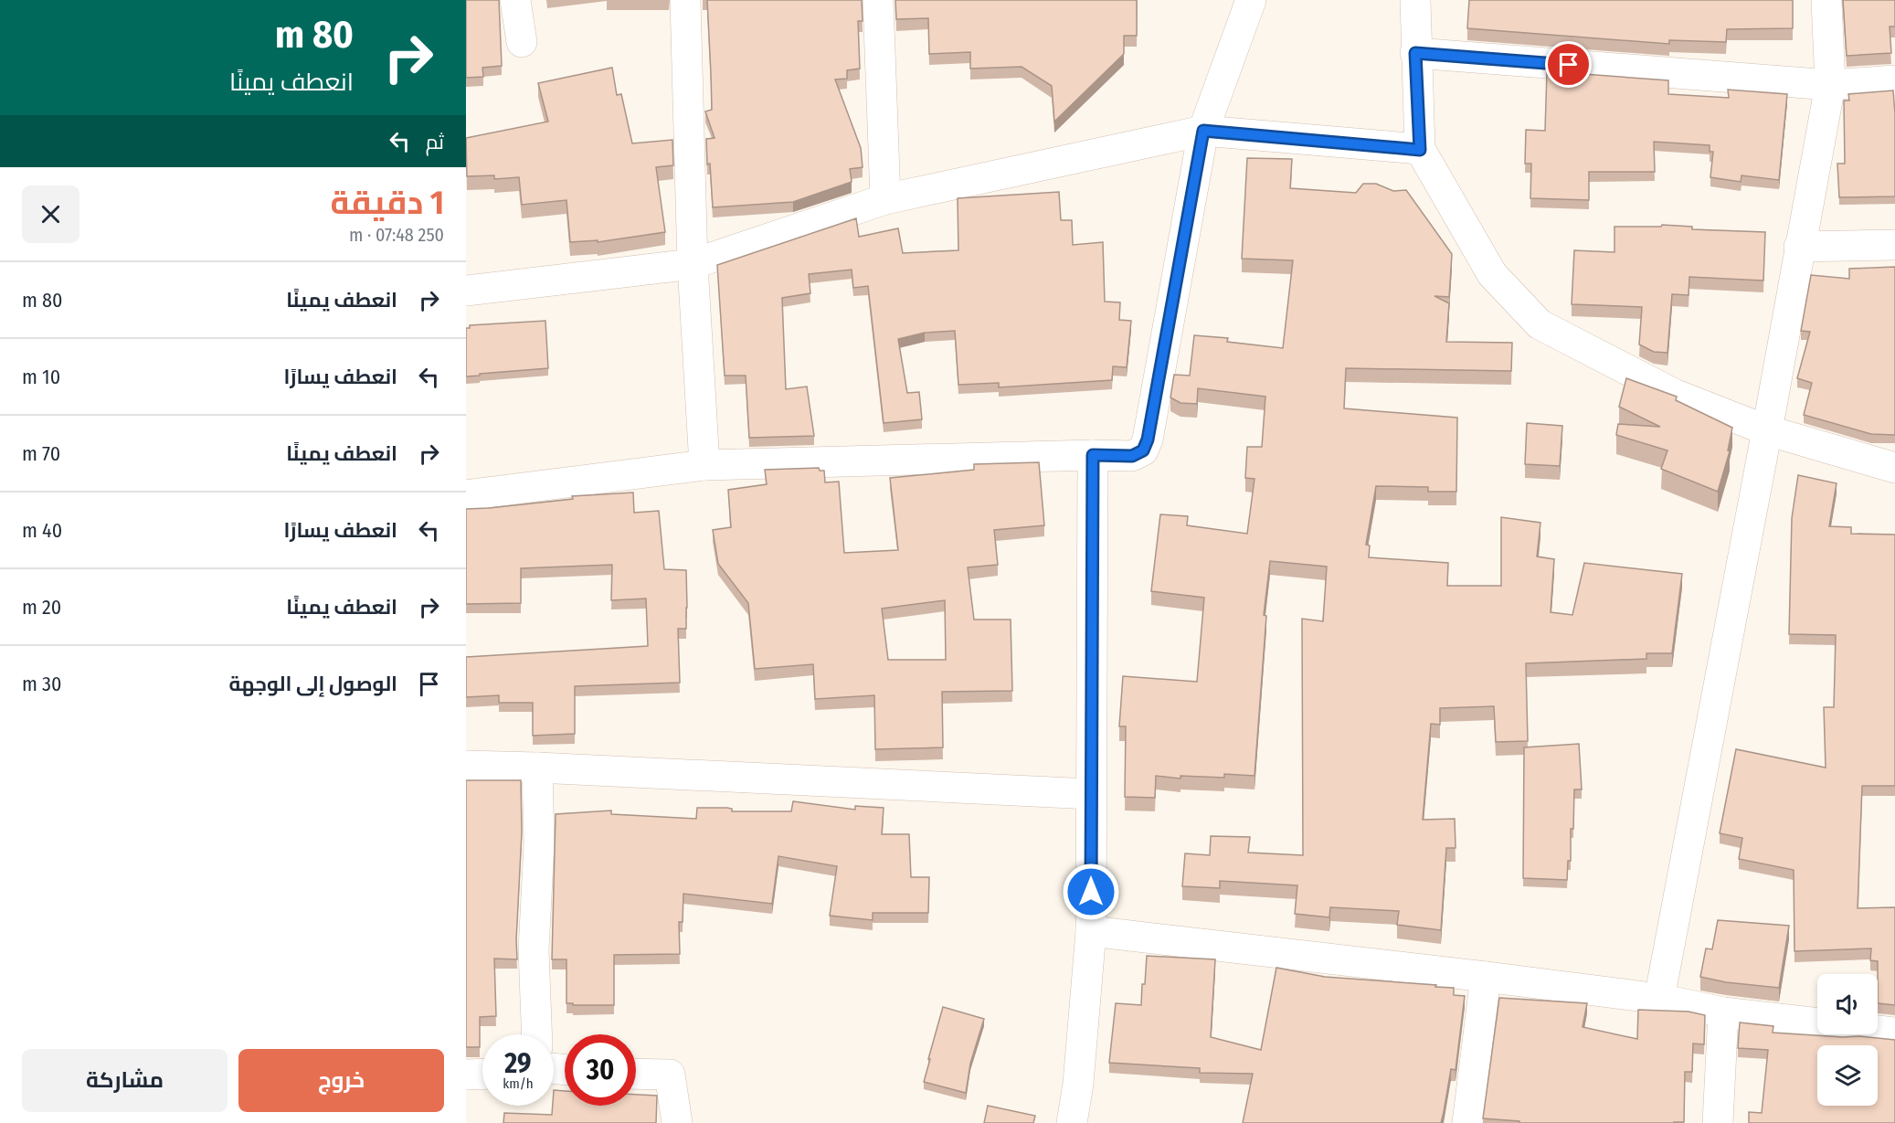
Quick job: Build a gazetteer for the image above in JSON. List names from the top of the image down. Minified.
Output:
{"page":{"turn":["80 m","انعطف يمينًا"],"then":"ثم","heading":["1 دقيقة","250 m · 07:48"],"list":[{"name":"انعطف يمينًا","value":"80 m"},{"name":"انعطف يسارًا","value":"10 m"},{"name":"انعطف يمينًا","value":"70 m"},{"name":"انعطف يسارًا","value":"40 m"},{"name":"انعطف يمينًا","value":"20 m"},{"name":"الوصول إلى الوجهة","value":"30 m"}],"speed":"29 km/h","limit":"30","buttons":["خروج","مشاركة"]}}
